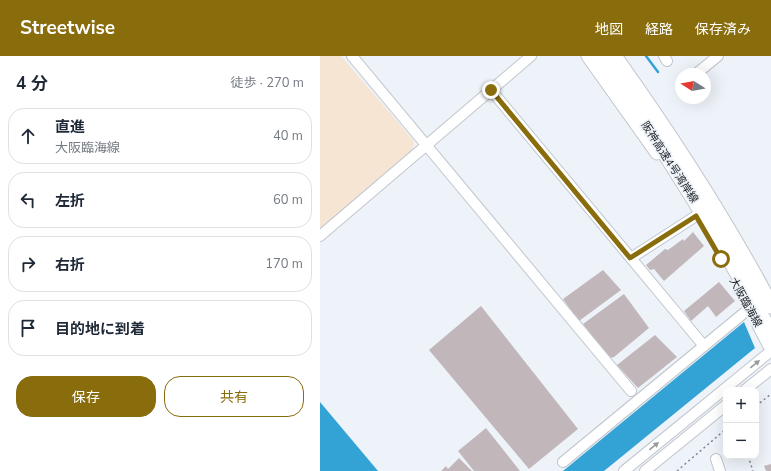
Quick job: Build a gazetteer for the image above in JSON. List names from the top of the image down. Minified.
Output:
{"streets":{"highway":["阪神高速4号湾岸線"],"main road":["大阪臨海線"]},"north":"left","page":{"header":"Streetwise","nav":["地図","経路","保存済み"],"heading":["4 分","徒歩 · 270 m"],"list":[["直進","大阪臨海線","40 m"],["左折","60 m"],["右折","170 m"],"目的地に到着"],"buttons":["保存","共有"],"map_buttons":["+","−"]}}
